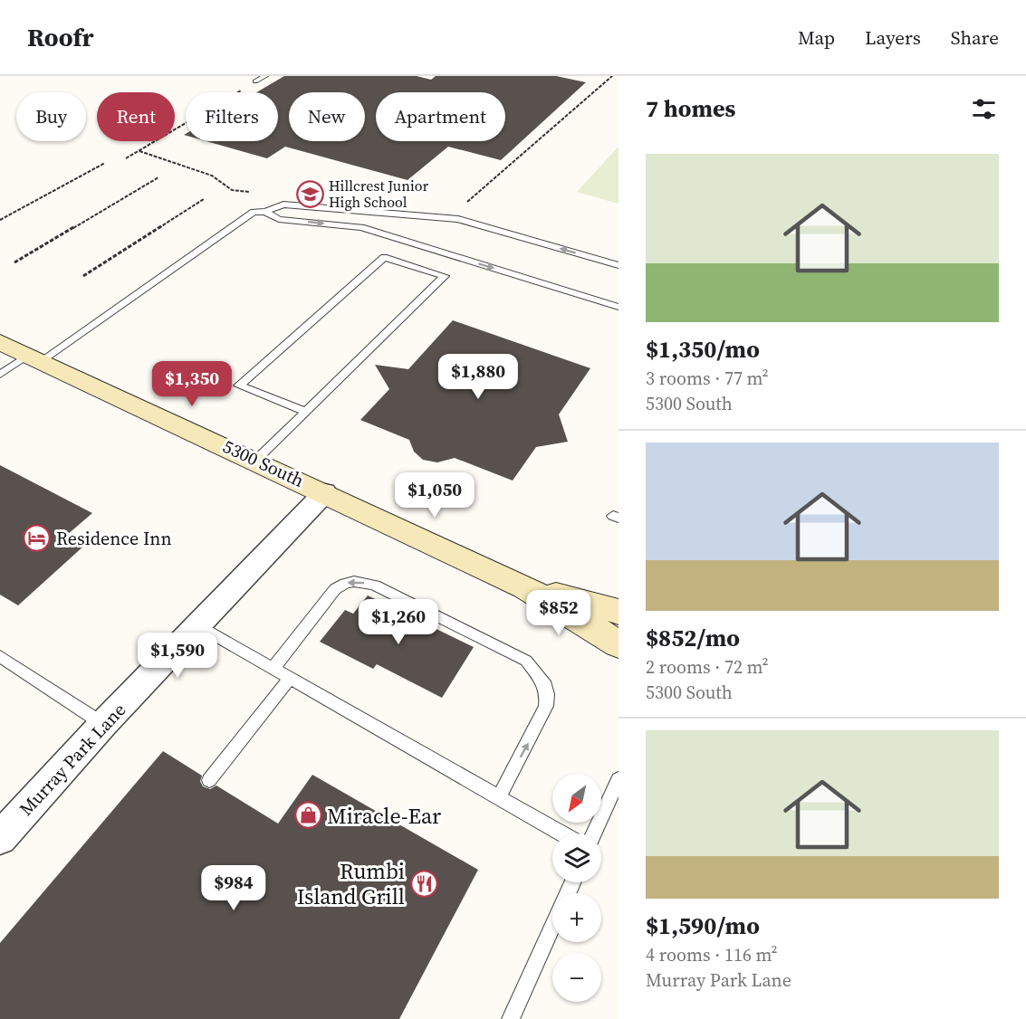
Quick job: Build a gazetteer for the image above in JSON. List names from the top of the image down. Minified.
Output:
{"streets":{"main road":["5300 South"],"street":["Murray Park Lane"]},"crossings":[["5300 South","Murray Park Lane"]],"places":{"school or university":["Hillcrest Junior High School"],"hotel":["Residence Inn"],"shop":["Miracle-Ear"],"restaurant":["Rumbi Island Grill"]},"north":"bottom left","page":{"header":"Roofr","nav":["Map","Layers","Share"],"heading":"7 homes","chip":["Buy","Rent","Filters","New","Apartment"],"list":[{"name":"$1,350/mo","note":"3 rooms · 77 m² · 5300 South"},{"name":"$852/mo","note":"2 rooms · 72 m² · 5300 South"},{"name":"$1,590/mo","note":"4 rooms · 116 m² · Murray Park Lane"}],"price":["$1,880","$1,350","$1,050","$852","$1,260","$1,590","$984"],"map_buttons":["+","−"]}}
